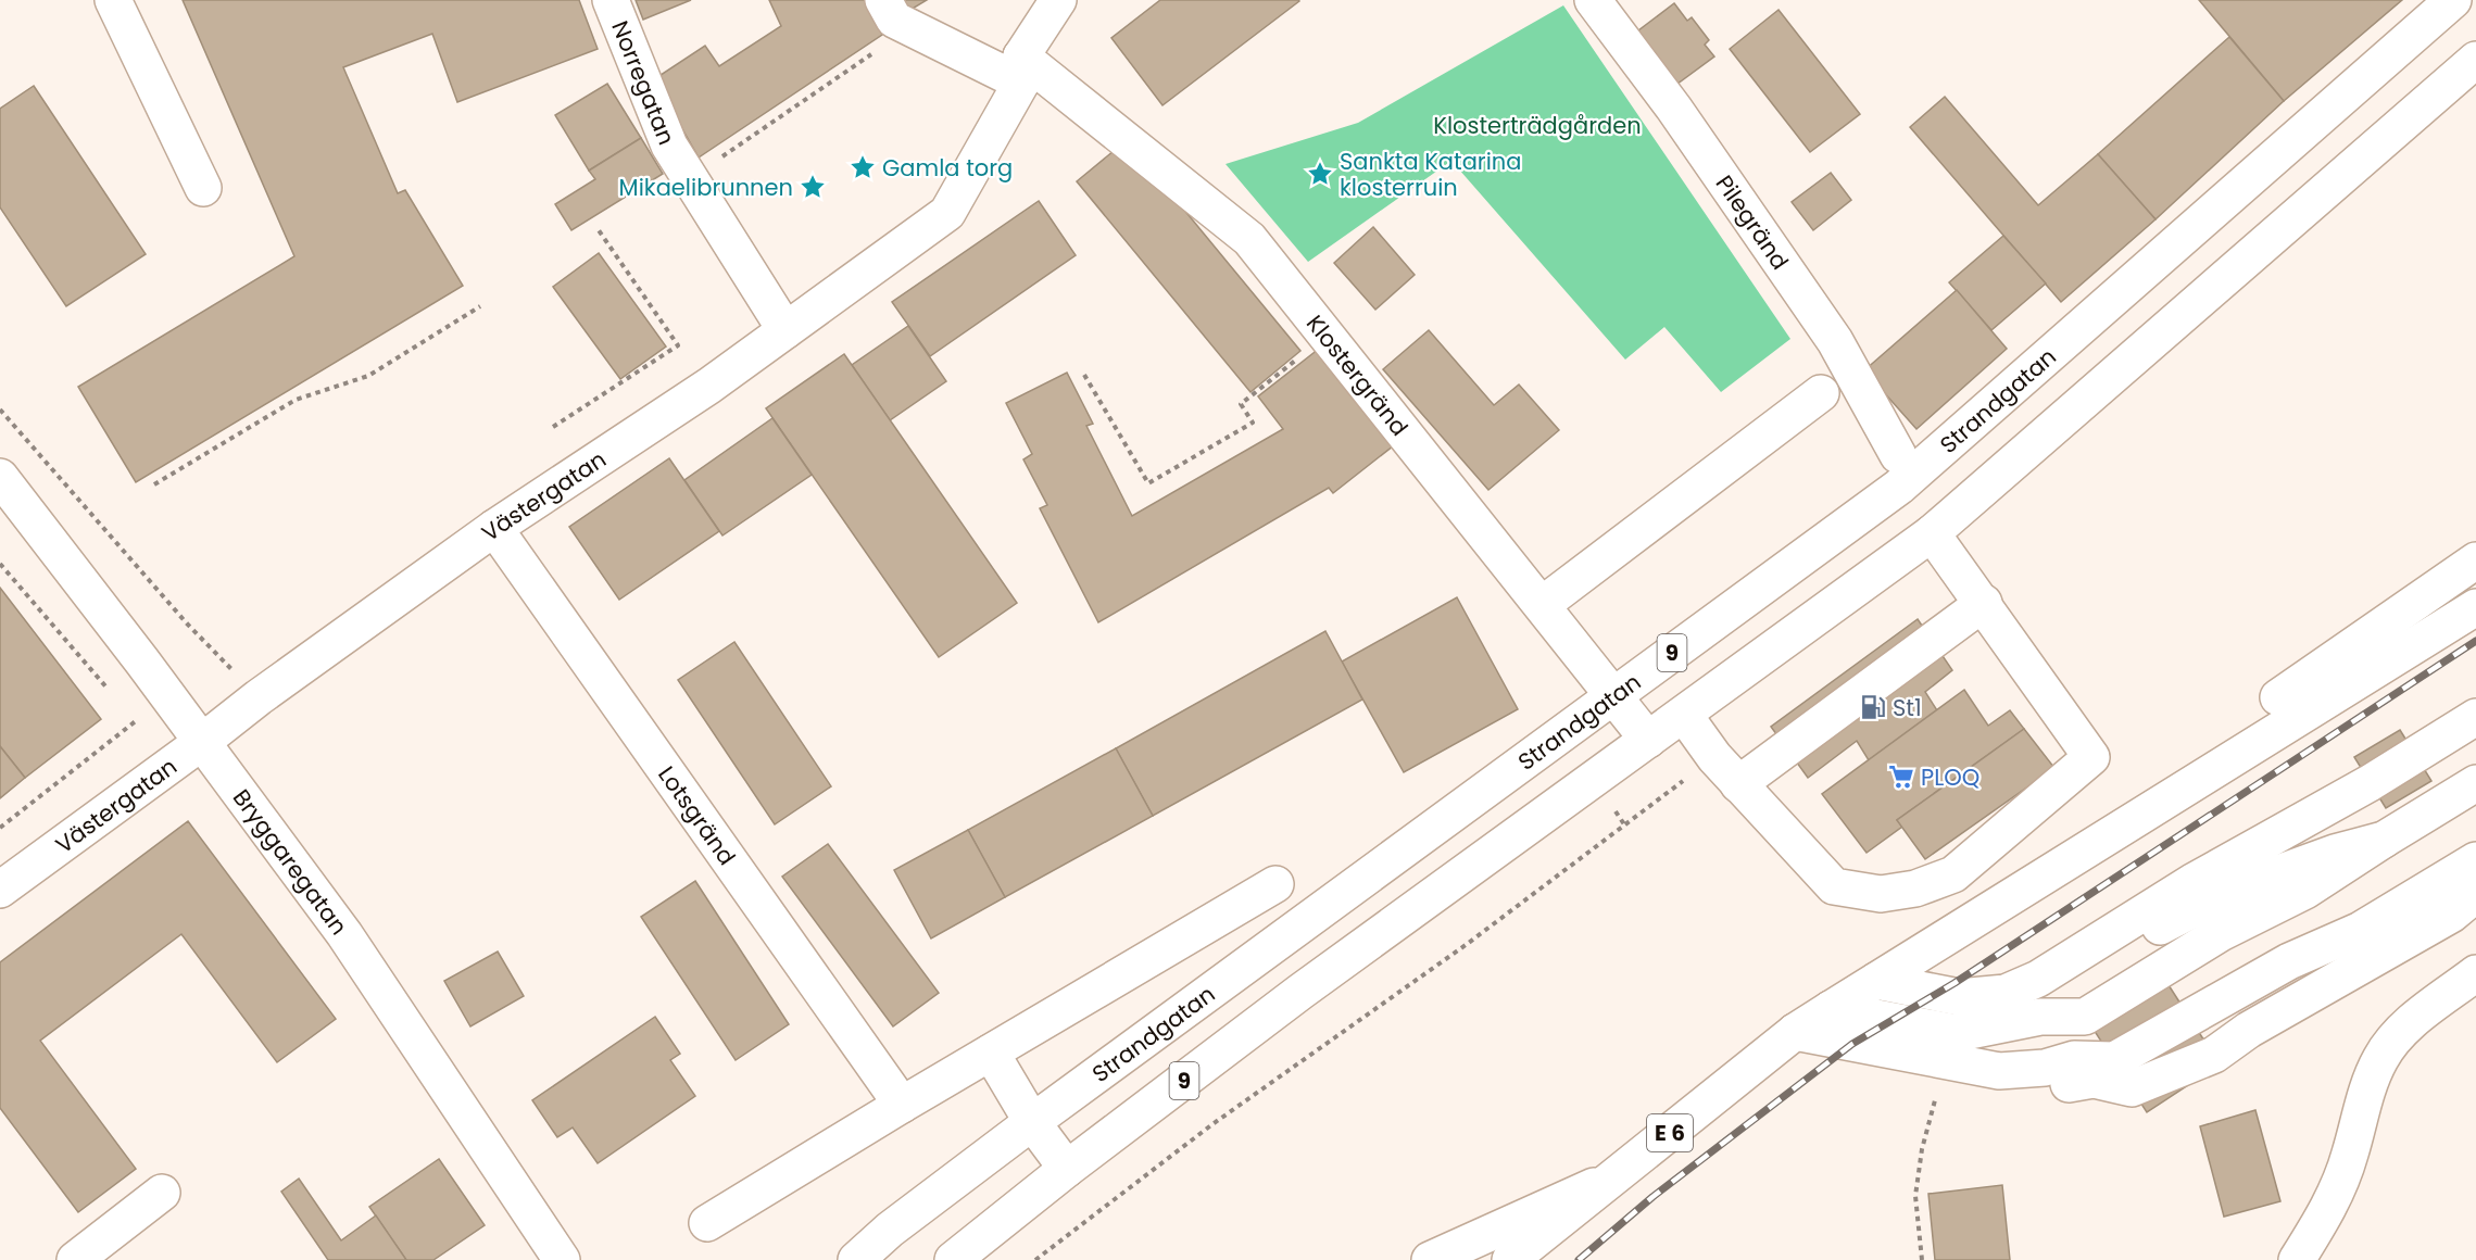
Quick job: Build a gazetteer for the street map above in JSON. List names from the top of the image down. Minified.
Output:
{"streets":{"main road":["Norregatan","Pilegränd","Klostergränd","Strandgatan","Västergatan","9","Lotsgränd","Bryggaregatan","E 6"]},"crossings":[["Norregatan","Västergatan"],["Klostergränd","Strandgatan"],["Klostergränd","Västergatan"],["Klostergränd","9"],["Västergatan","Lotsgränd"],["Västergatan","Bryggaregatan"]],"parks":["Klosterträdgården"],"places":{"place":["Gamla torg","Sankta Katarina klosterruin","Mikaelibrunnen"],"fuel station":["St1"],"supermarket":["PLOQ"]}}
